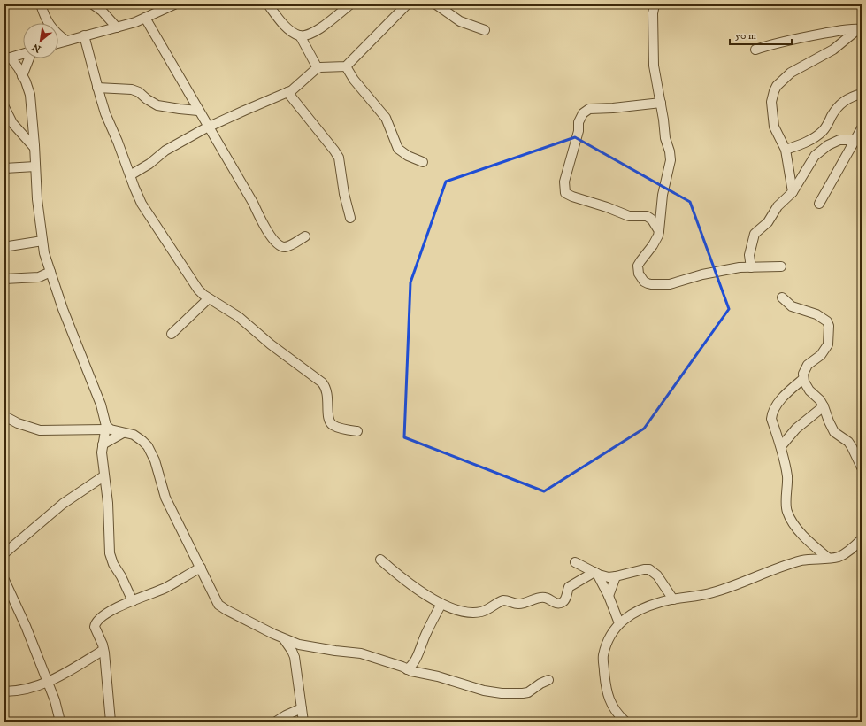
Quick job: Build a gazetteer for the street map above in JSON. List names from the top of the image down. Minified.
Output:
{"scale_bar":"50 m","north":"bottom left"}
